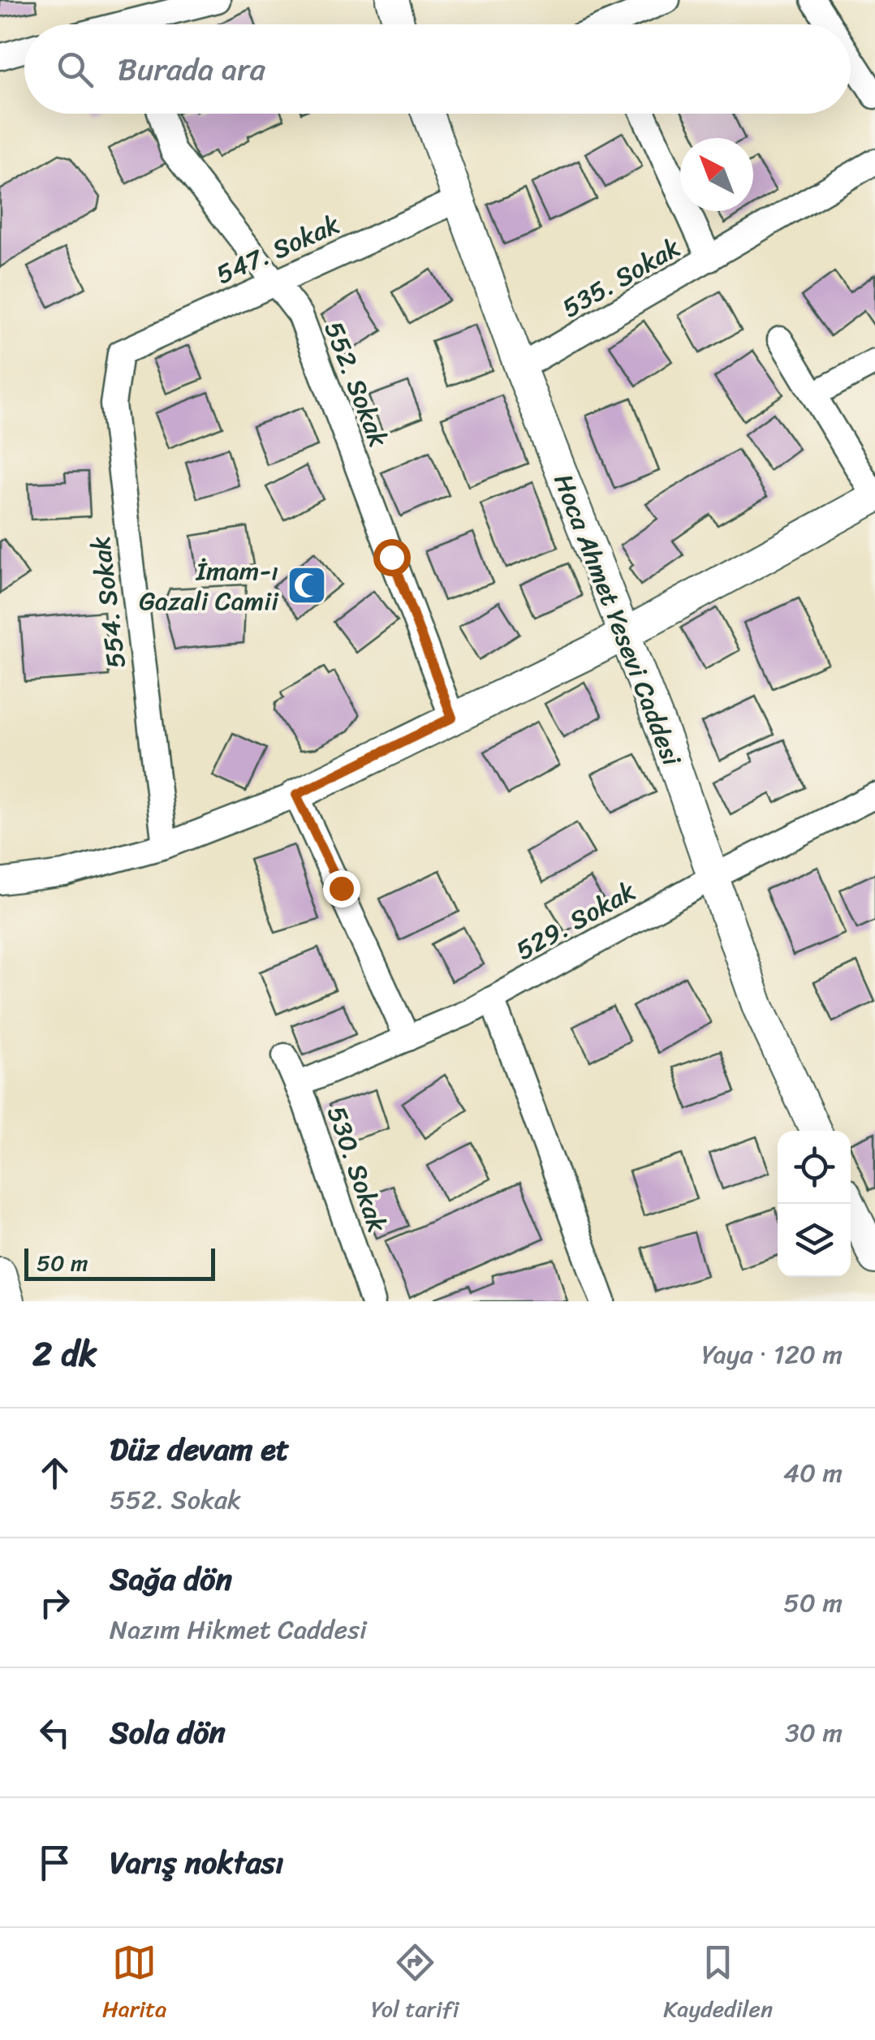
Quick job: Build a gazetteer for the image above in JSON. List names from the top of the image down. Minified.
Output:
{"streets":{"street":["547. Sokak","535. Sokak","552. Sokak","554. Sokak","Hoca Ahmet Yesevi Caddesi","529. Sokak","530. Sokak"]},"crossings":[["547. Sokak","552. Sokak"],["547. Sokak","554. Sokak"],["547. Sokak","Hoca Ahmet Yesevi Caddesi"],["535. Sokak","Hoca Ahmet Yesevi Caddesi"],["Hoca Ahmet Yesevi Caddesi","529. Sokak"],["529. Sokak","530. Sokak"]],"places":{"mosque":["İmam-ı Gazali Camii"]},"scale_bar":"50 m","north":"top left","page":{"search":"Burada ara","scale":"50 m","heading":["2 dk","Yaya · 120 m"],"list":[["Düz devam et","552. Sokak","40 m"],["Sağa dön","Nazım Hikmet Caddesi","50 m"],["Sola dön","30 m"],"Varış noktası"],"nav":["Harita","Yol tarifi","Kaydedilen"]}}
